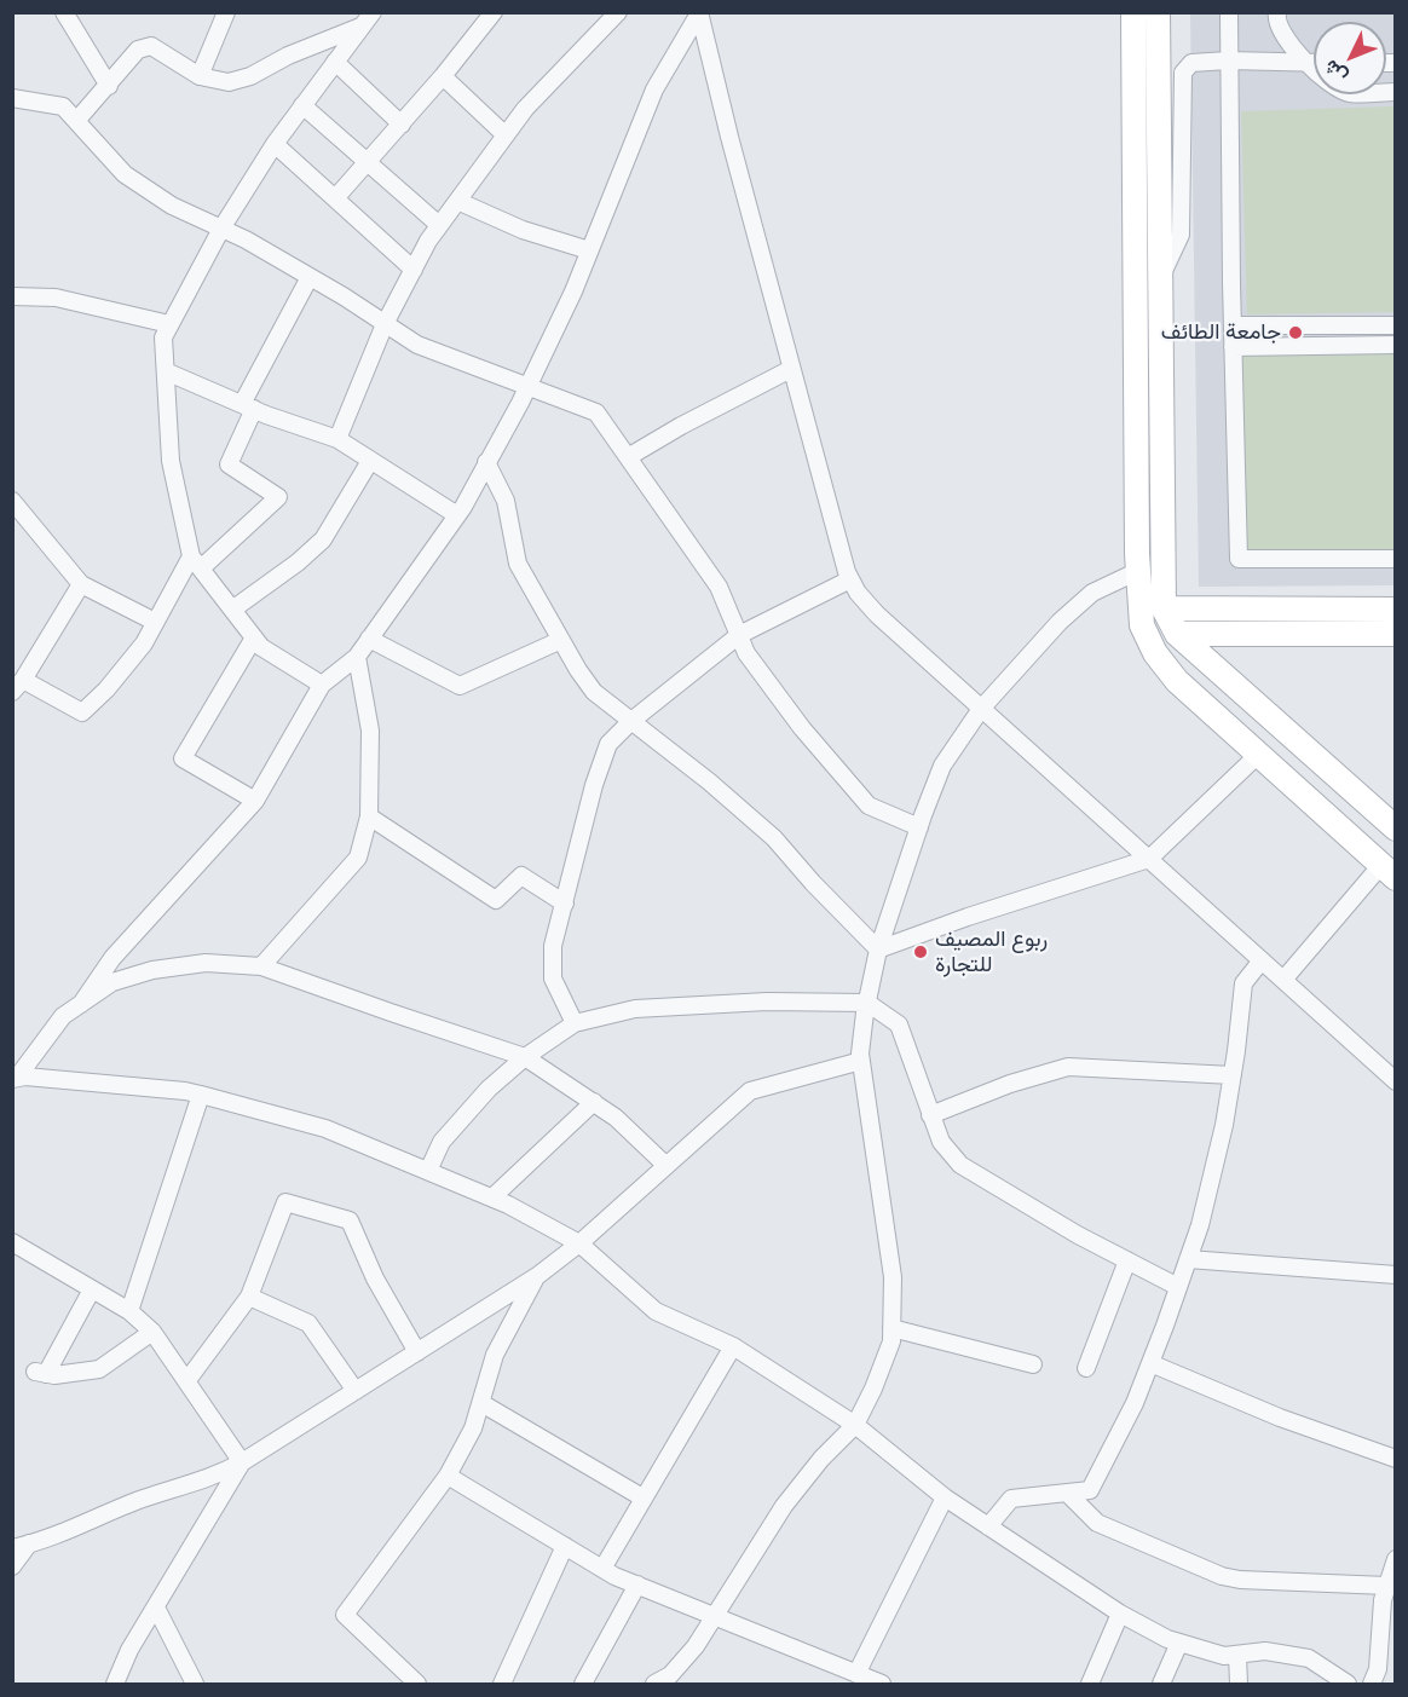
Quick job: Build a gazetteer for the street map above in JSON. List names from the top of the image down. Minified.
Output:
{"places":["جامعة الطائف","ربوع المصيف للتجارة"],"north":"bottom left"}
